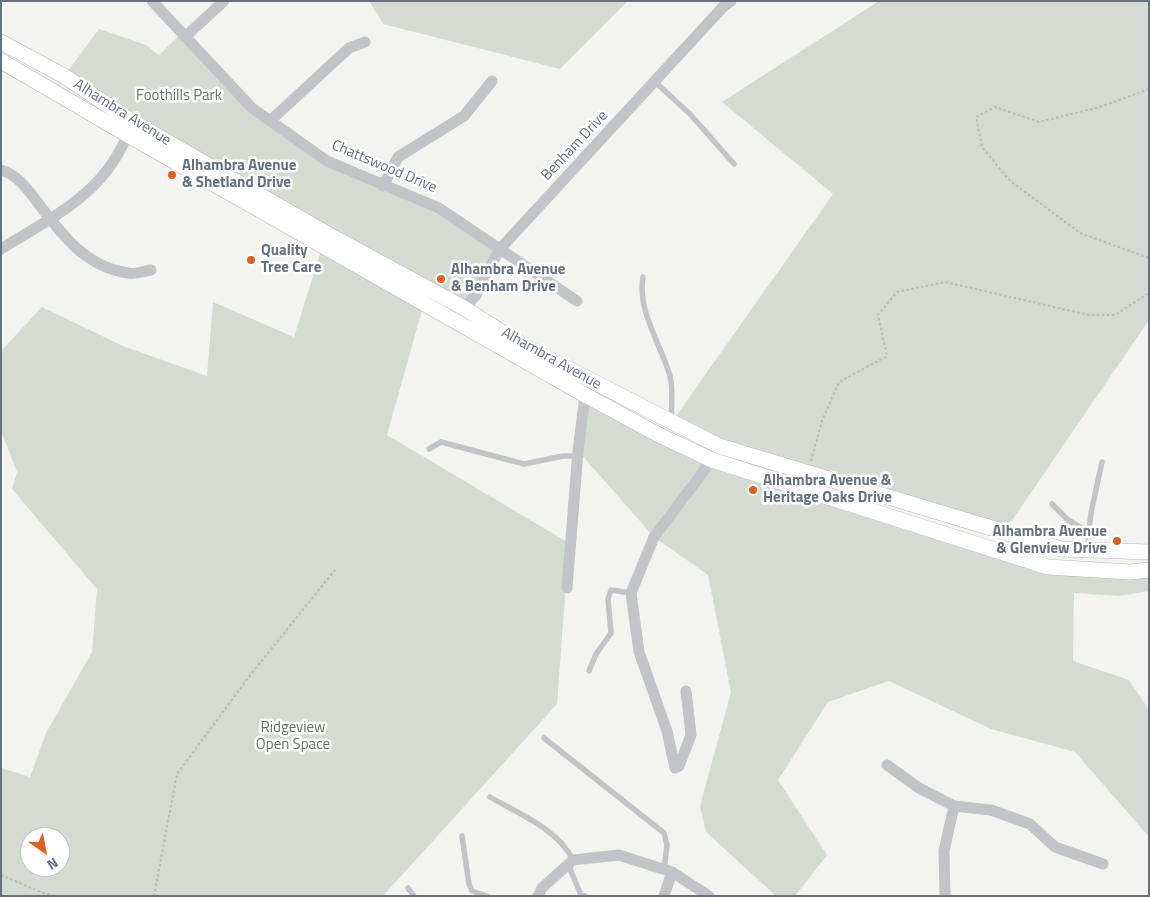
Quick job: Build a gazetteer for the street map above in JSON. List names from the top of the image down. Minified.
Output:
{"streets":{"main road":["Alhambra Avenue"],"street":["Benham Drive","Chattswood Drive"]},"crossings":[["Alhambra Avenue","Benham Drive"],["Benham Drive","Chattswood Drive"]],"parks":["Foothills Park","Ridgeview Open Space"],"places":["Alhambra Avenue & Shetland Drive","Quality Tree Care","Alhambra Avenue & Benham Drive","Alhambra Avenue & Heritage Oaks Drive","Alhambra Avenue & Glenview Drive"],"north":"bottom right"}
